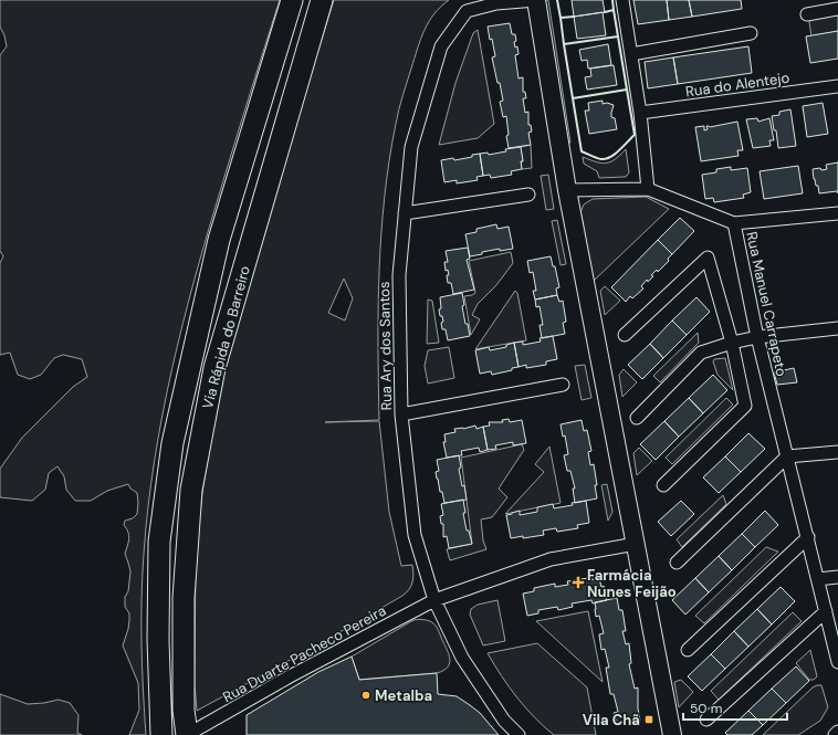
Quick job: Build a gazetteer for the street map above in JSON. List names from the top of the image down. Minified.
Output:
{"streets":{"highway":["Via Rápida do Barreiro"],"street":["Rua do Alentejo","Rua Manuel Carrapeto","Rua Ary dos Santos","Rua Duarte Pacheco Pereira"]},"crossings":[["Via Rápida do Barreiro","Rua Duarte Pacheco Pereira"],["Rua Ary dos Santos","Rua Duarte Pacheco Pereira"]],"places":{"health":["Farmácia Nunes Feijão"],"other":["Metalba"],"transit":["Vila Chã"]},"scale_bar":"50 m"}
